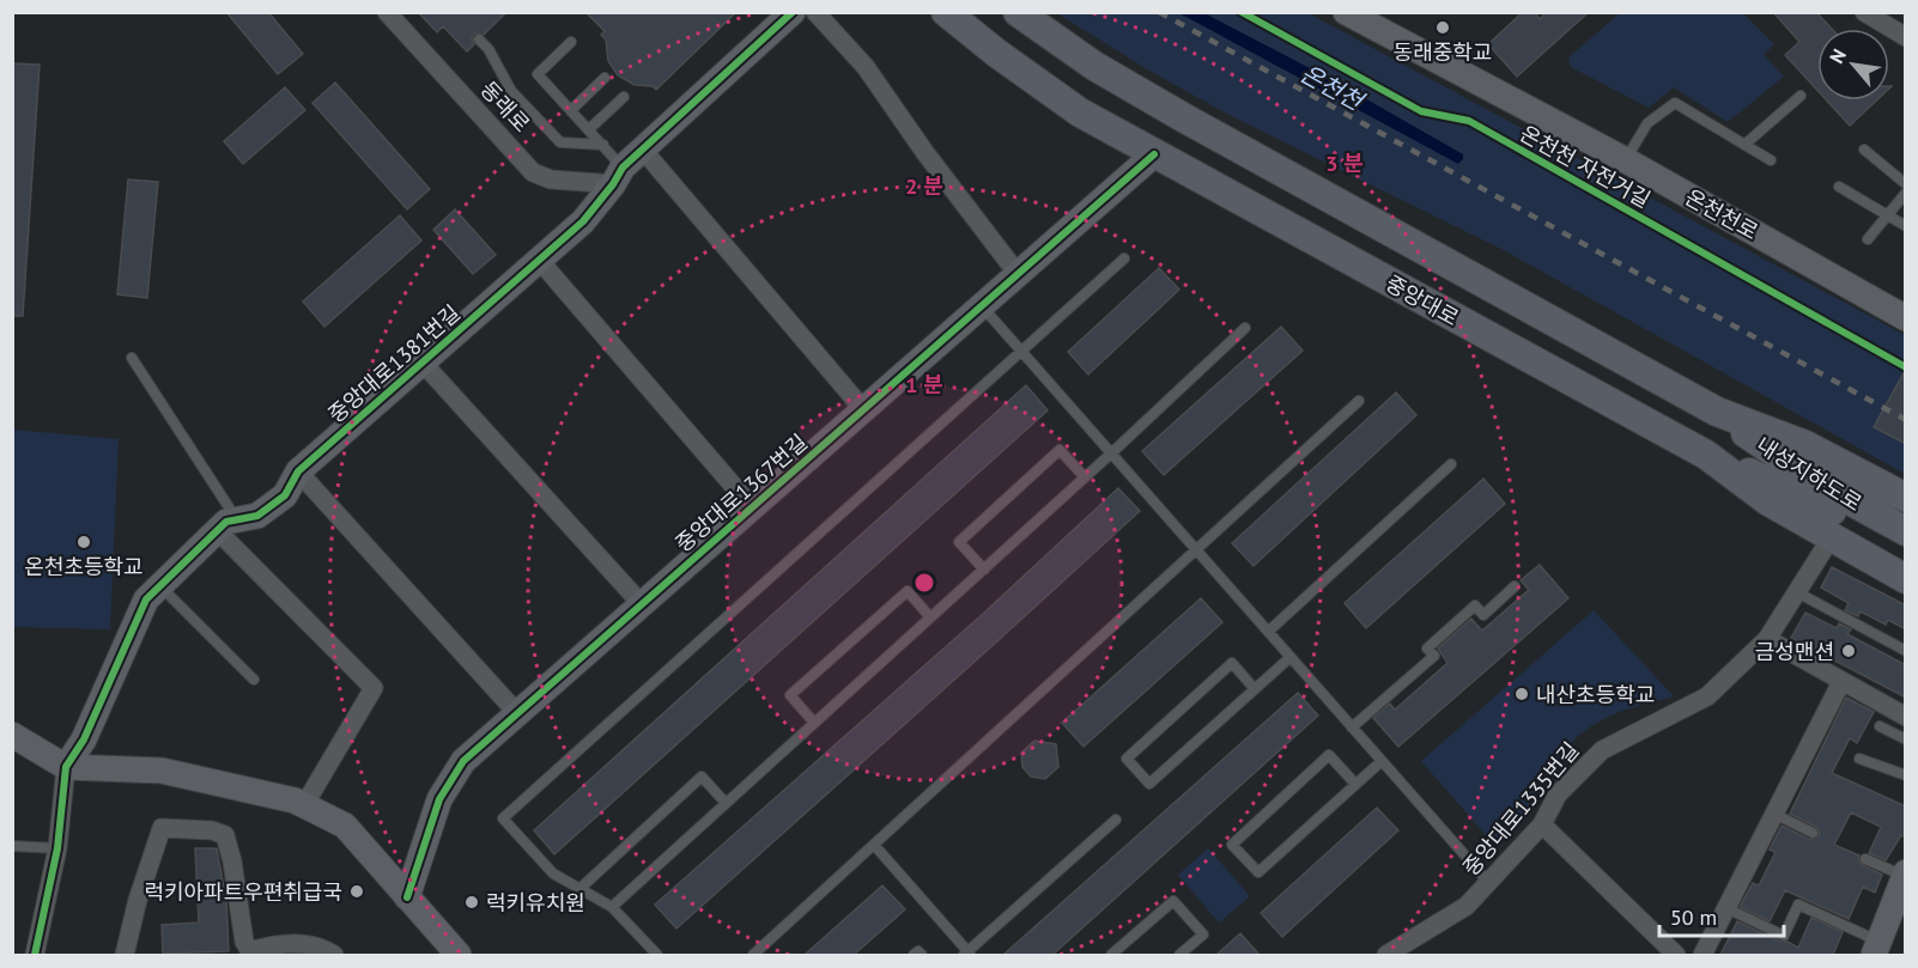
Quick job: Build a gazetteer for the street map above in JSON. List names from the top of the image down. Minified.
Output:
{"streets":{"main road":["중앙대로","내성지하도로"],"street":["동래로","온천천로","중앙대로1381번길","중앙대로1367번길","중앙대로1335번길"],"cycle path":["온천천 자전거길"]},"crossings":[["동래로","중앙대로1381번길"],["중앙대로","내성지하도로"],["중앙대로","중앙대로1367번길"],["중앙대로","중앙대로1335번길"],["중앙대로1381번길","중앙대로1367번길"]],"water":["온천천"],"places":["동래중학교","온천초등학교","금성맨션","내산초등학교","럭키아파트우편취급국","럭키유치원"],"scale_bar":"50 m","north":"top left","rings":["3 분","2 분","1 분"]}
